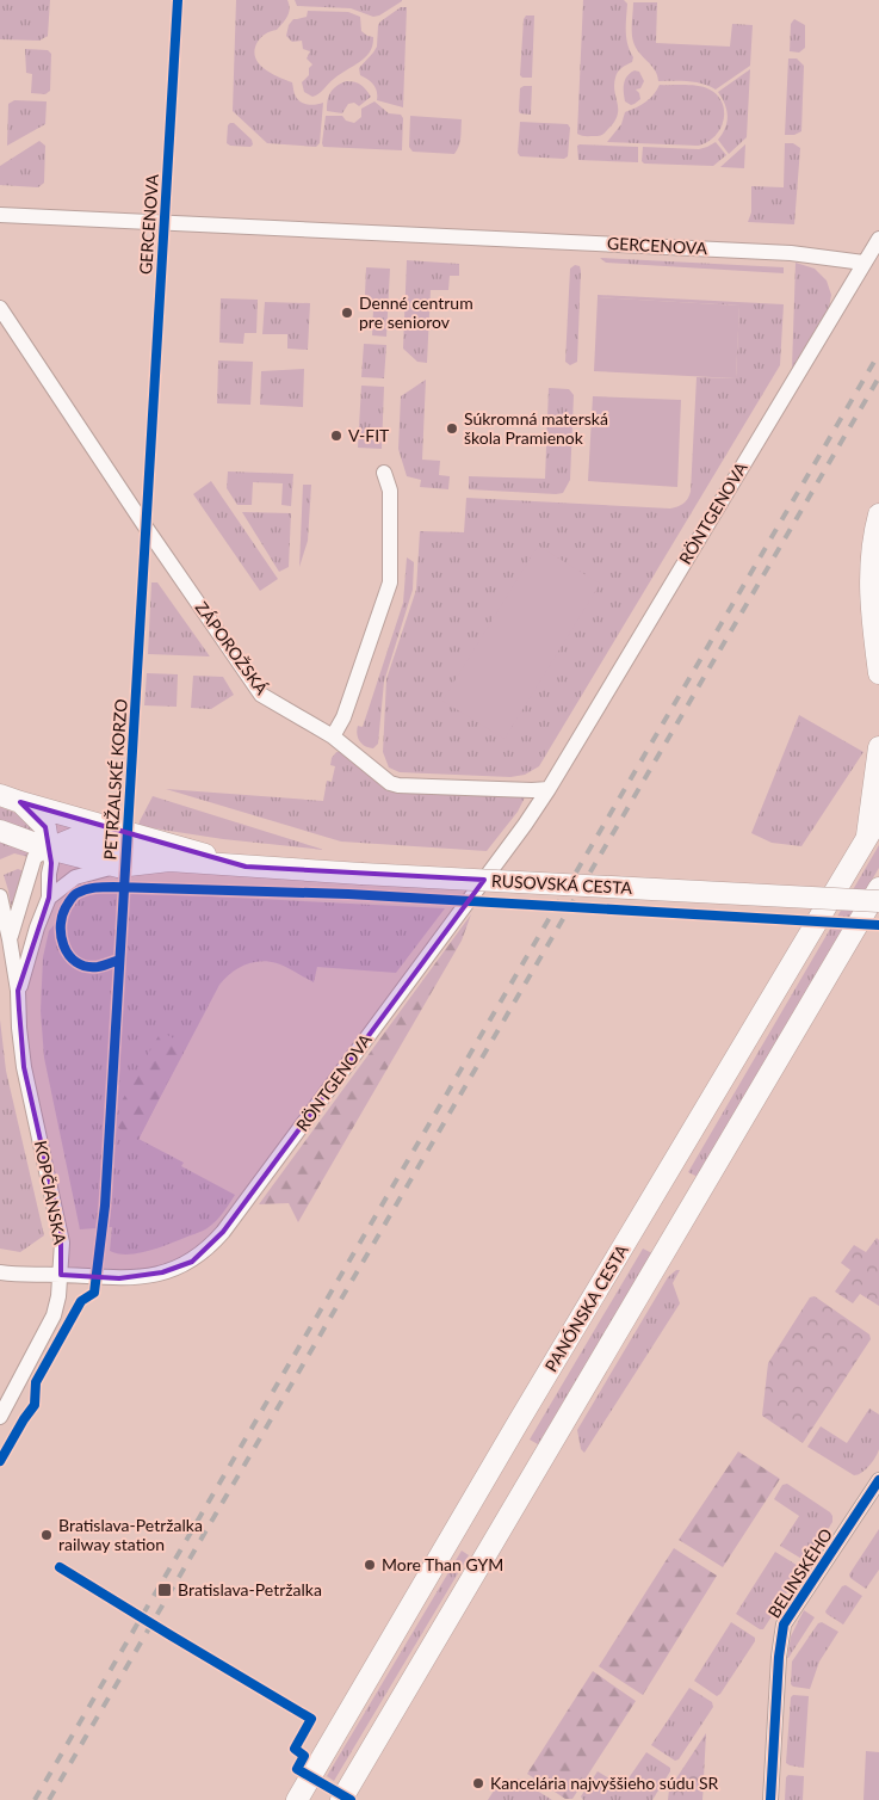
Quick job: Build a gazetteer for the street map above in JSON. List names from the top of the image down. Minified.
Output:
{"streets":{"main road":["RUSOVSKÁ CESTA","PANÓNSKA CESTA"],"street":["GERCENOVA","RÖNTGENOVA","ZÁPOROŽSKÁ","KOPČIANSKA","BELINSKÉHO"],"cycle path":["PETRŽALSKÉ KORZO"]},"crossings":[["GERCENOVA","RÖNTGENOVA"],["RÖNTGENOVA","KOPČIANSKA"],["RUSOVSKÁ CESTA","KOPČIANSKA"]],"places":{"other":["Denné centrum pre seniorov","Súkromná materská škola Pramienok","V-FIT","Bratislava-Petržalka railway station","More Than GYM","Kancelária najvyššieho súdu SR"],"transit":["Bratislava-Petržalka"]}}
